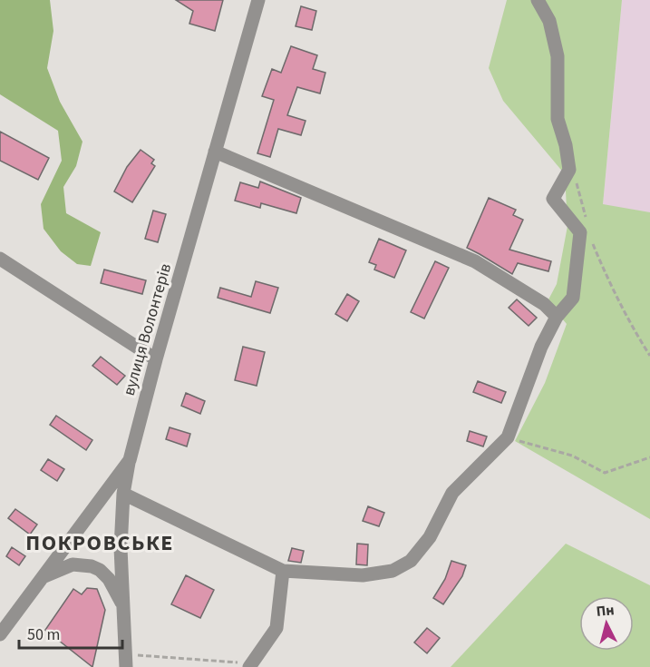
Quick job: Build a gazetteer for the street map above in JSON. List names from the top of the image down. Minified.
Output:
{"streets":{"street":["вулиця Волонтерів"]},"districts":["ПОКРОВСЬКЕ"],"scale_bar":"50 m","north":"top"}
